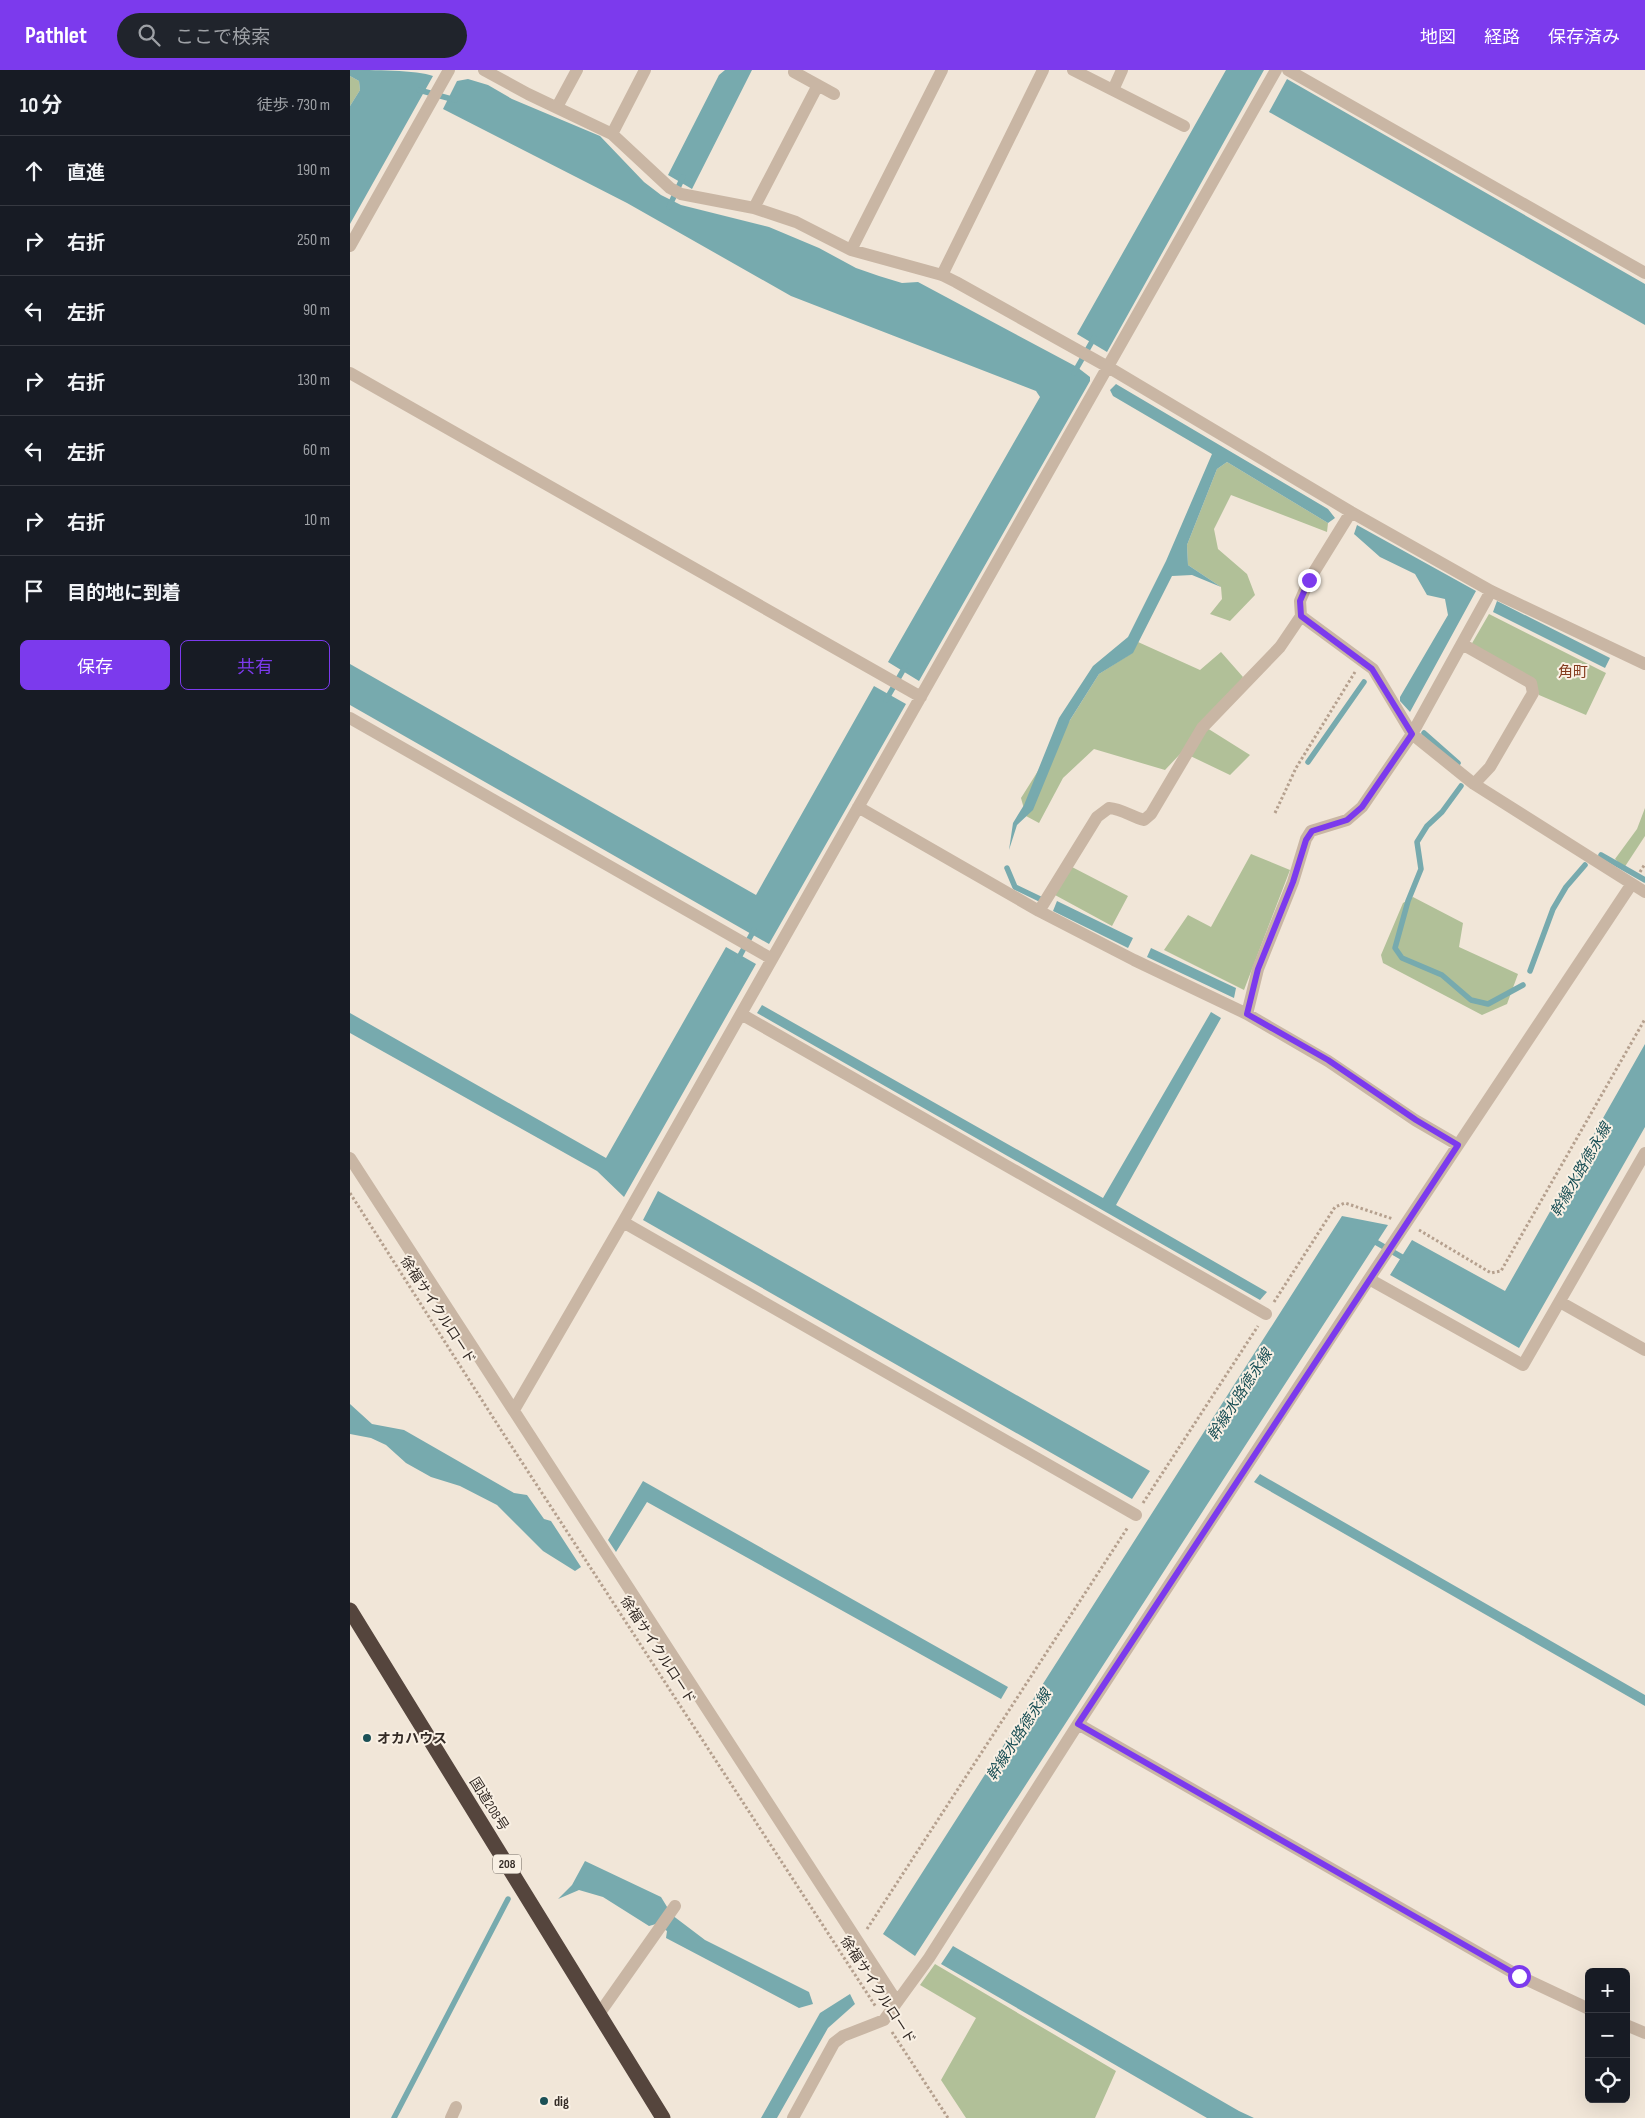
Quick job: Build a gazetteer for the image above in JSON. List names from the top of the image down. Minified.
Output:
{"streets":{"highway":["国道208号","208"],"path":["徐福サイクルロード"]},"districts":["角町"],"water":["幹線水路徳永線"],"places":["オカハウス","dig"],"page":{"header":"Pathlet","search":"ここで検索","nav":["地図","経路","保存済み"],"heading":["10 分","徒歩 · 730 m"],"list":[["直進","190 m"],["右折","250 m"],["左折","90 m"],["右折","130 m"],["左折","60 m"],["右折","10 m"],"目的地に到着"],"buttons":["保存","共有"],"map_buttons":["+","−"]}}
